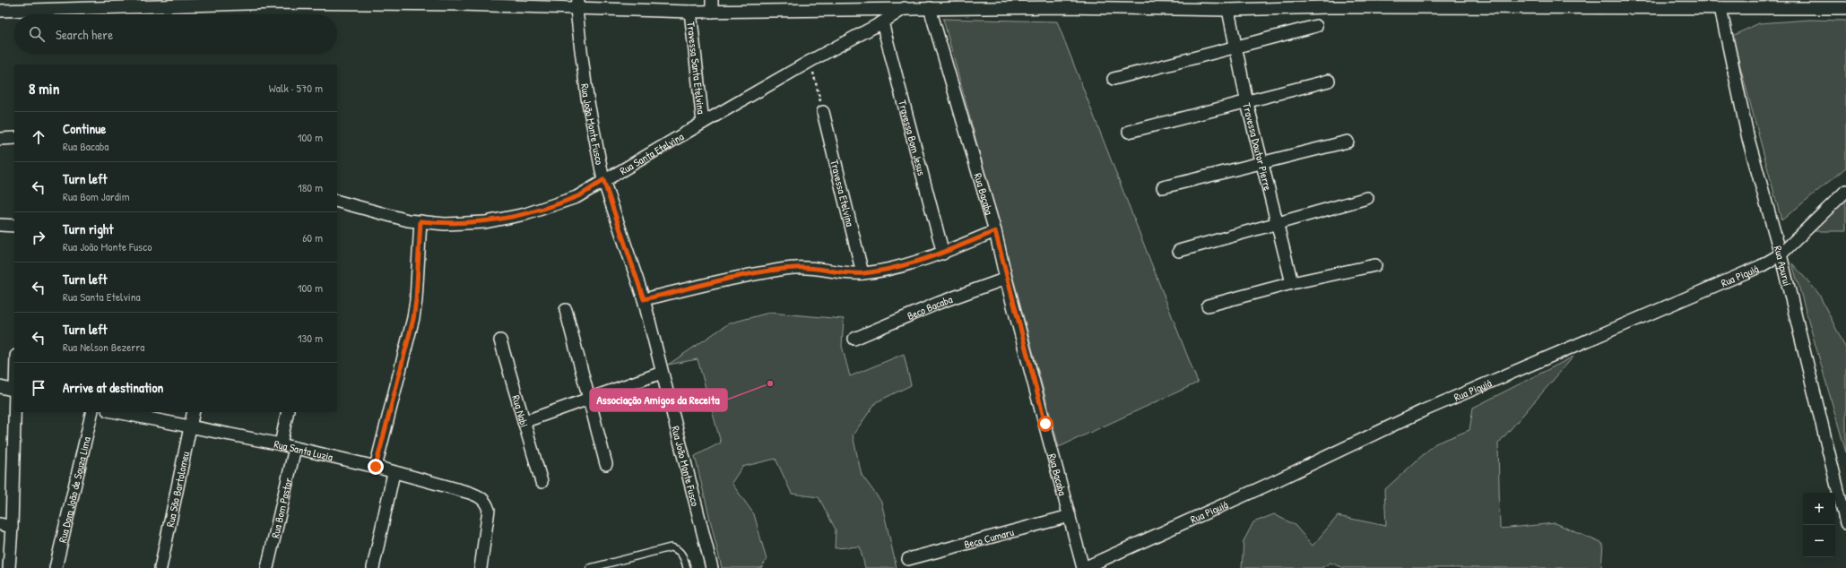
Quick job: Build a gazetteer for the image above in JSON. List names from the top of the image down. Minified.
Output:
{"streets":{"street":["Travessa Santa Etelvina","Rua João Monte Fusco","Travessa Bom Jesus","Travessa Doutor Pierre","Rua Santa Etelvina","Travessa Etelvina","Rua Bacaba","Rua Apuruí","Rua Piquiá","Beco Bacaba","Rua Nabi","Rua Santa Luzia","Rua Dom João de Souza Lima","Rua São Bartolomeu","Rua Bom Pastor","Beco Cumaru"]},"crossings":[["Travessa Santa Etelvina","Rua Santa Etelvina"],["Rua João Monte Fusco","Rua Santa Etelvina"],["Travessa Bom Jesus","Rua Santa Etelvina"],["Rua Bacaba","Rua Piquiá"],["Rua Bacaba","Beco Bacaba"],["Rua Bacaba","Beco Cumaru"],["Rua Apuruí","Rua Piquiá"],["Rua Santa Luzia","Rua São Bartolomeu"],["Rua Santa Luzia","Rua Bom Pastor"]],"places":["Associação Amigos da Receita"],"page":{"search":"Search here","heading":["8 min","Walk · 570 m"],"list":[["Continue","Rua Bacaba","100 m"],["Turn left","Rua Bom Jardim","180 m"],["Turn right","Rua João Monte Fusco","60 m"],["Turn left","Rua Santa Etelvina","100 m"],["Turn left","Rua Nelson Bezerra","130 m"],"Arrive at destination"],"map_buttons":["+","−"]}}
